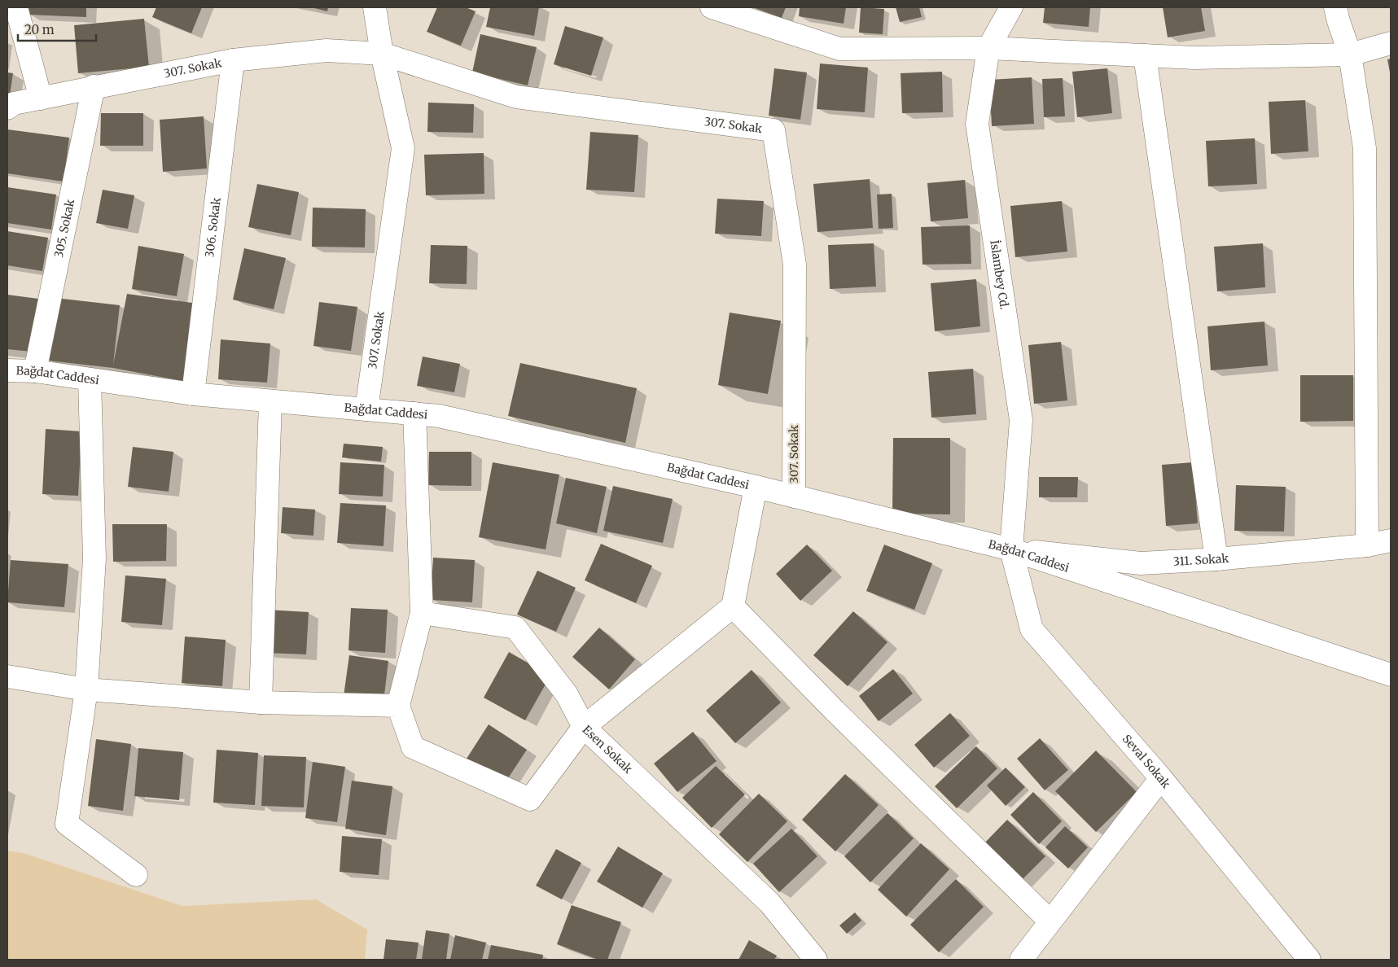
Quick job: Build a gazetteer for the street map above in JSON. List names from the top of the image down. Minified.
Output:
{"streets":{"street":["307. Sokak","306. Sokak","305. Sokak","İslambey Cd.","Bağdat Caddesi","311. Sokak","Esen Sokak","Seval Sokak"]},"crossings":[["307. Sokak","306. Sokak"],["307. Sokak","305. Sokak"],["307. Sokak","Bağdat Caddesi"],["306. Sokak","Bağdat Caddesi"],["305. Sokak","Bağdat Caddesi"],["İslambey Cd.","Bağdat Caddesi"],["İslambey Cd.","311. Sokak"],["İslambey Cd.","Seval Sokak"],["Bağdat Caddesi","311. Sokak"],["Bağdat Caddesi","Seval Sokak"],["311. Sokak","Seval Sokak"]],"scale_bar":"20 m"}
